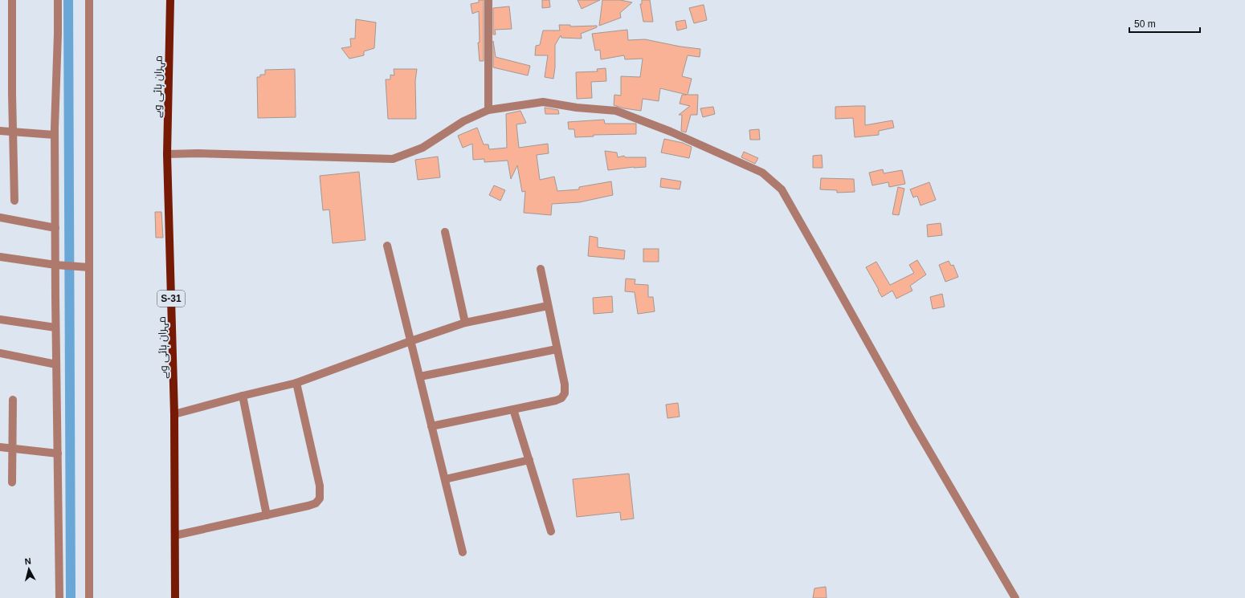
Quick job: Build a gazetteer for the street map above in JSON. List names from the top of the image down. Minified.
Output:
{"streets":{"main road":["مہران ہائی وے","S-31"]},"scale_bar":"50 m","north":"top"}
